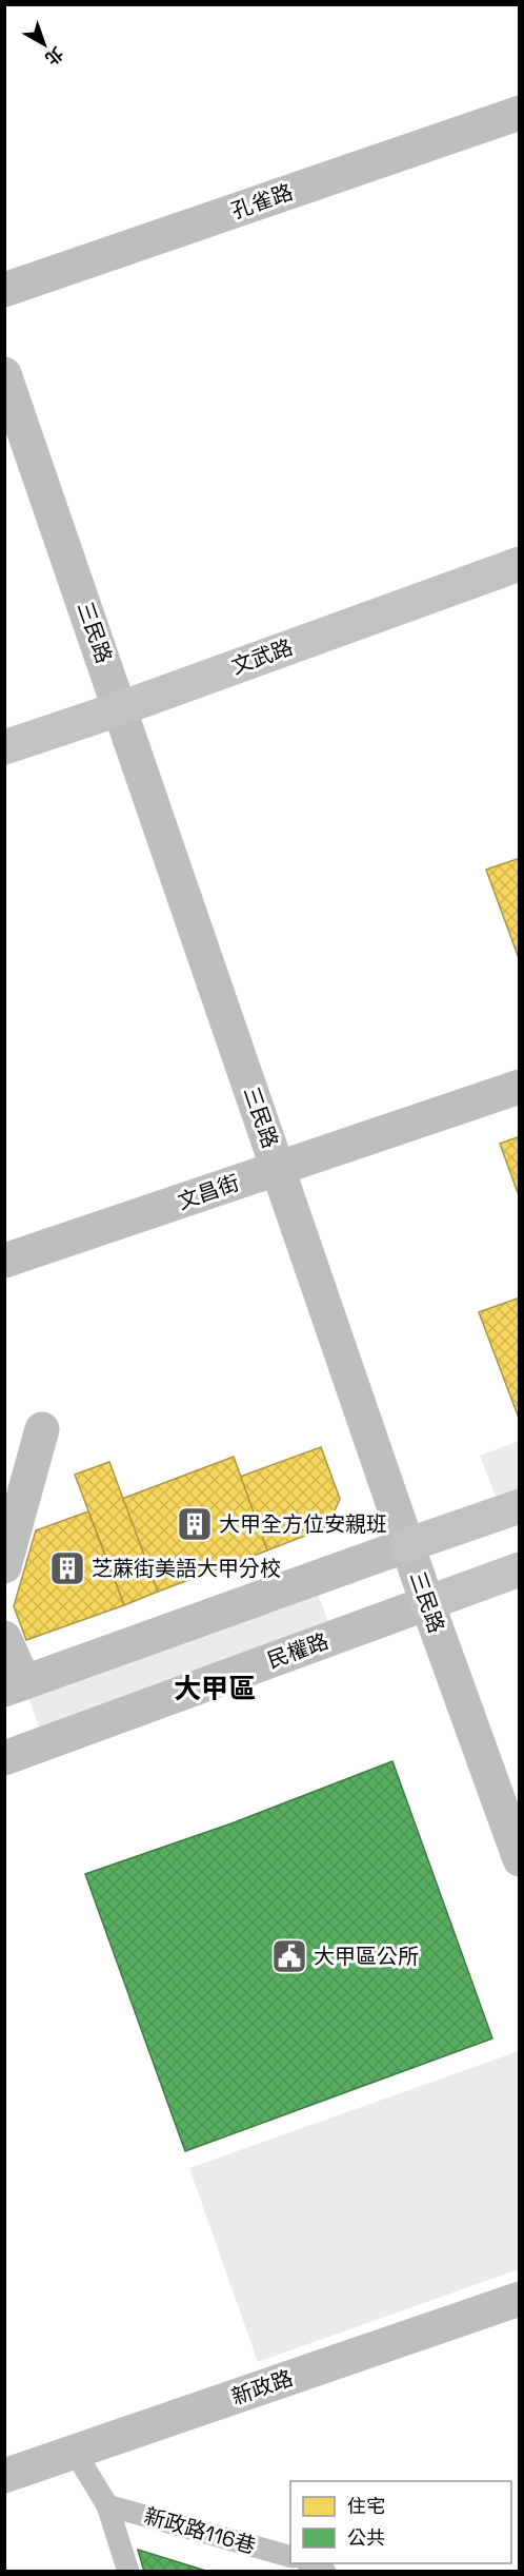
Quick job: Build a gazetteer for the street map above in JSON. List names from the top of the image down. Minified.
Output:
{"streets":{"main road":["文武路","民權路"],"street":["孔雀路","三民路","文昌街","新政路"],"lane":["新政路116巷"]},"crossings":[["三民路","文武路"],["三民路","文昌街"],["三民路","民權路"],["新政路","新政路116巷"]],"districts":["大甲區"],"places":{"building":["大甲全方位安親班","芝蔴街美語大甲分校"],"public building":["大甲區公所"]},"legend":["住宅","公共"],"north":"bottom right"}
